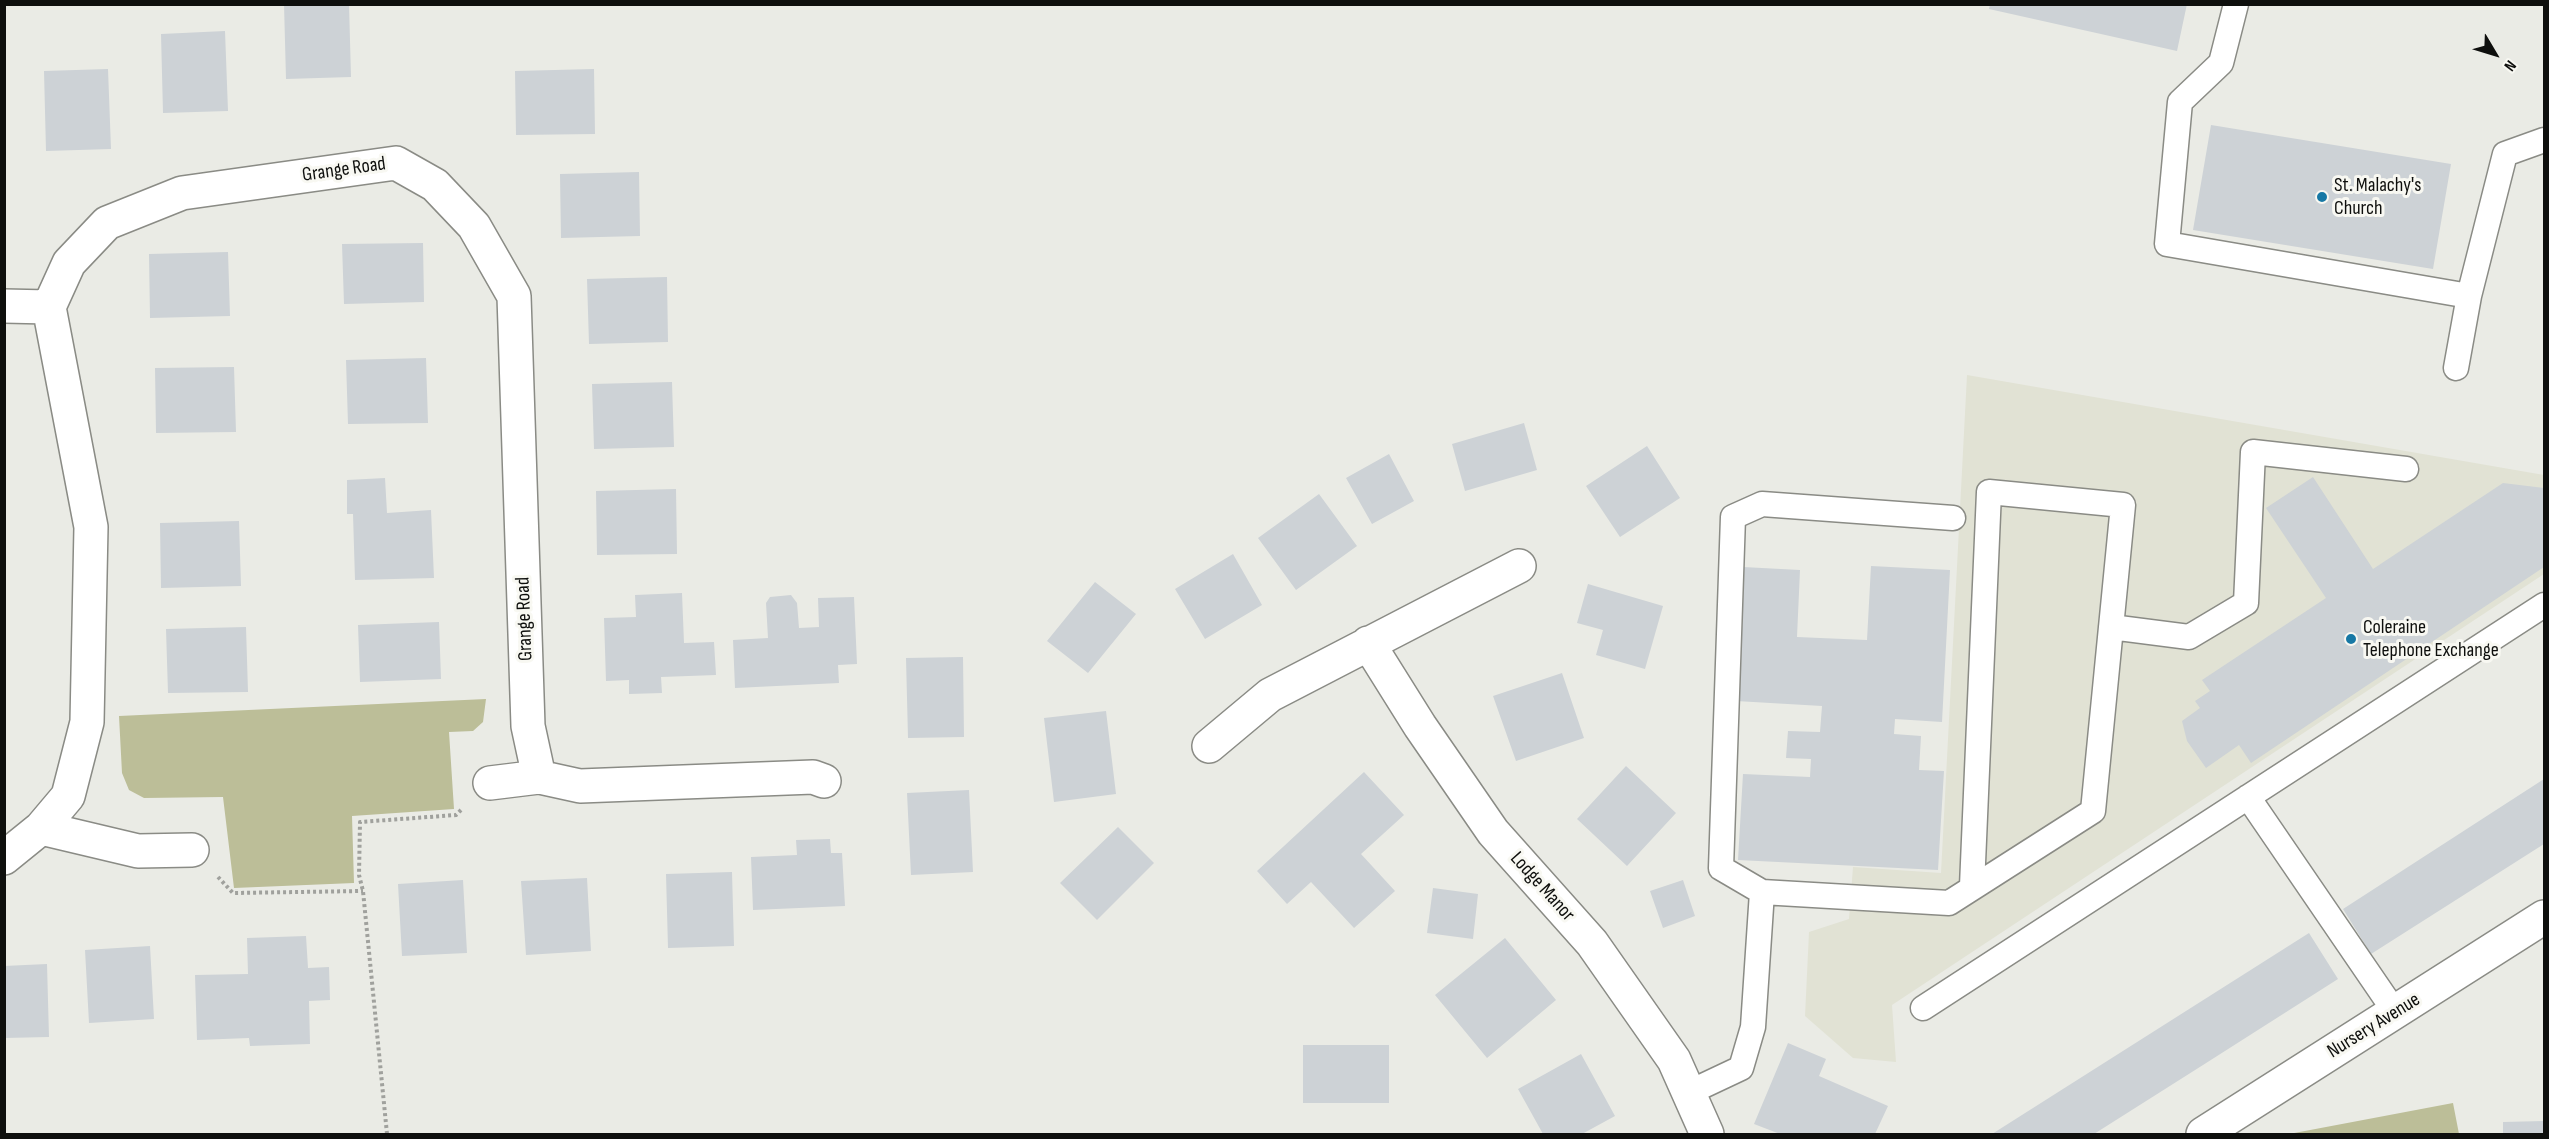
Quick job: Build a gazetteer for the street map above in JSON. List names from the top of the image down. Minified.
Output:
{"streets":{"street":["Grange Road","Lodge Manor","Nursery Avenue"]},"places":["St. Malachy's Church","Coleraine Telephone Exchange"],"north":"bottom right"}
